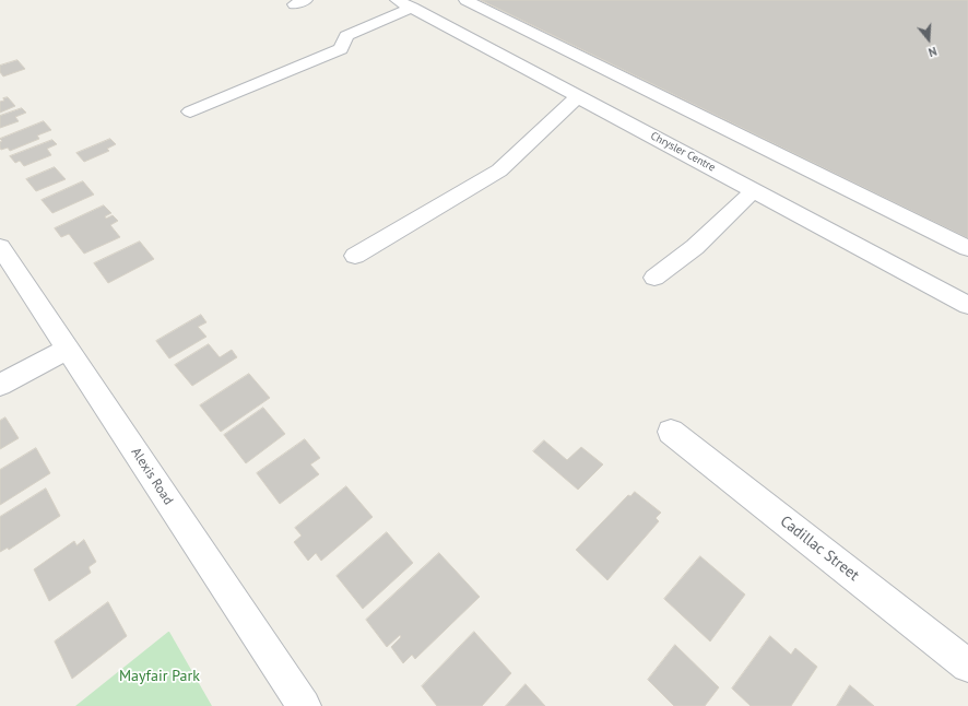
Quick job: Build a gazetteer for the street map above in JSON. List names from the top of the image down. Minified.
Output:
{"streets":{"street":["Chrysler Centre","Alexis Road","Cadillac Street"]},"parks":["Mayfair Park"],"north":"bottom"}
